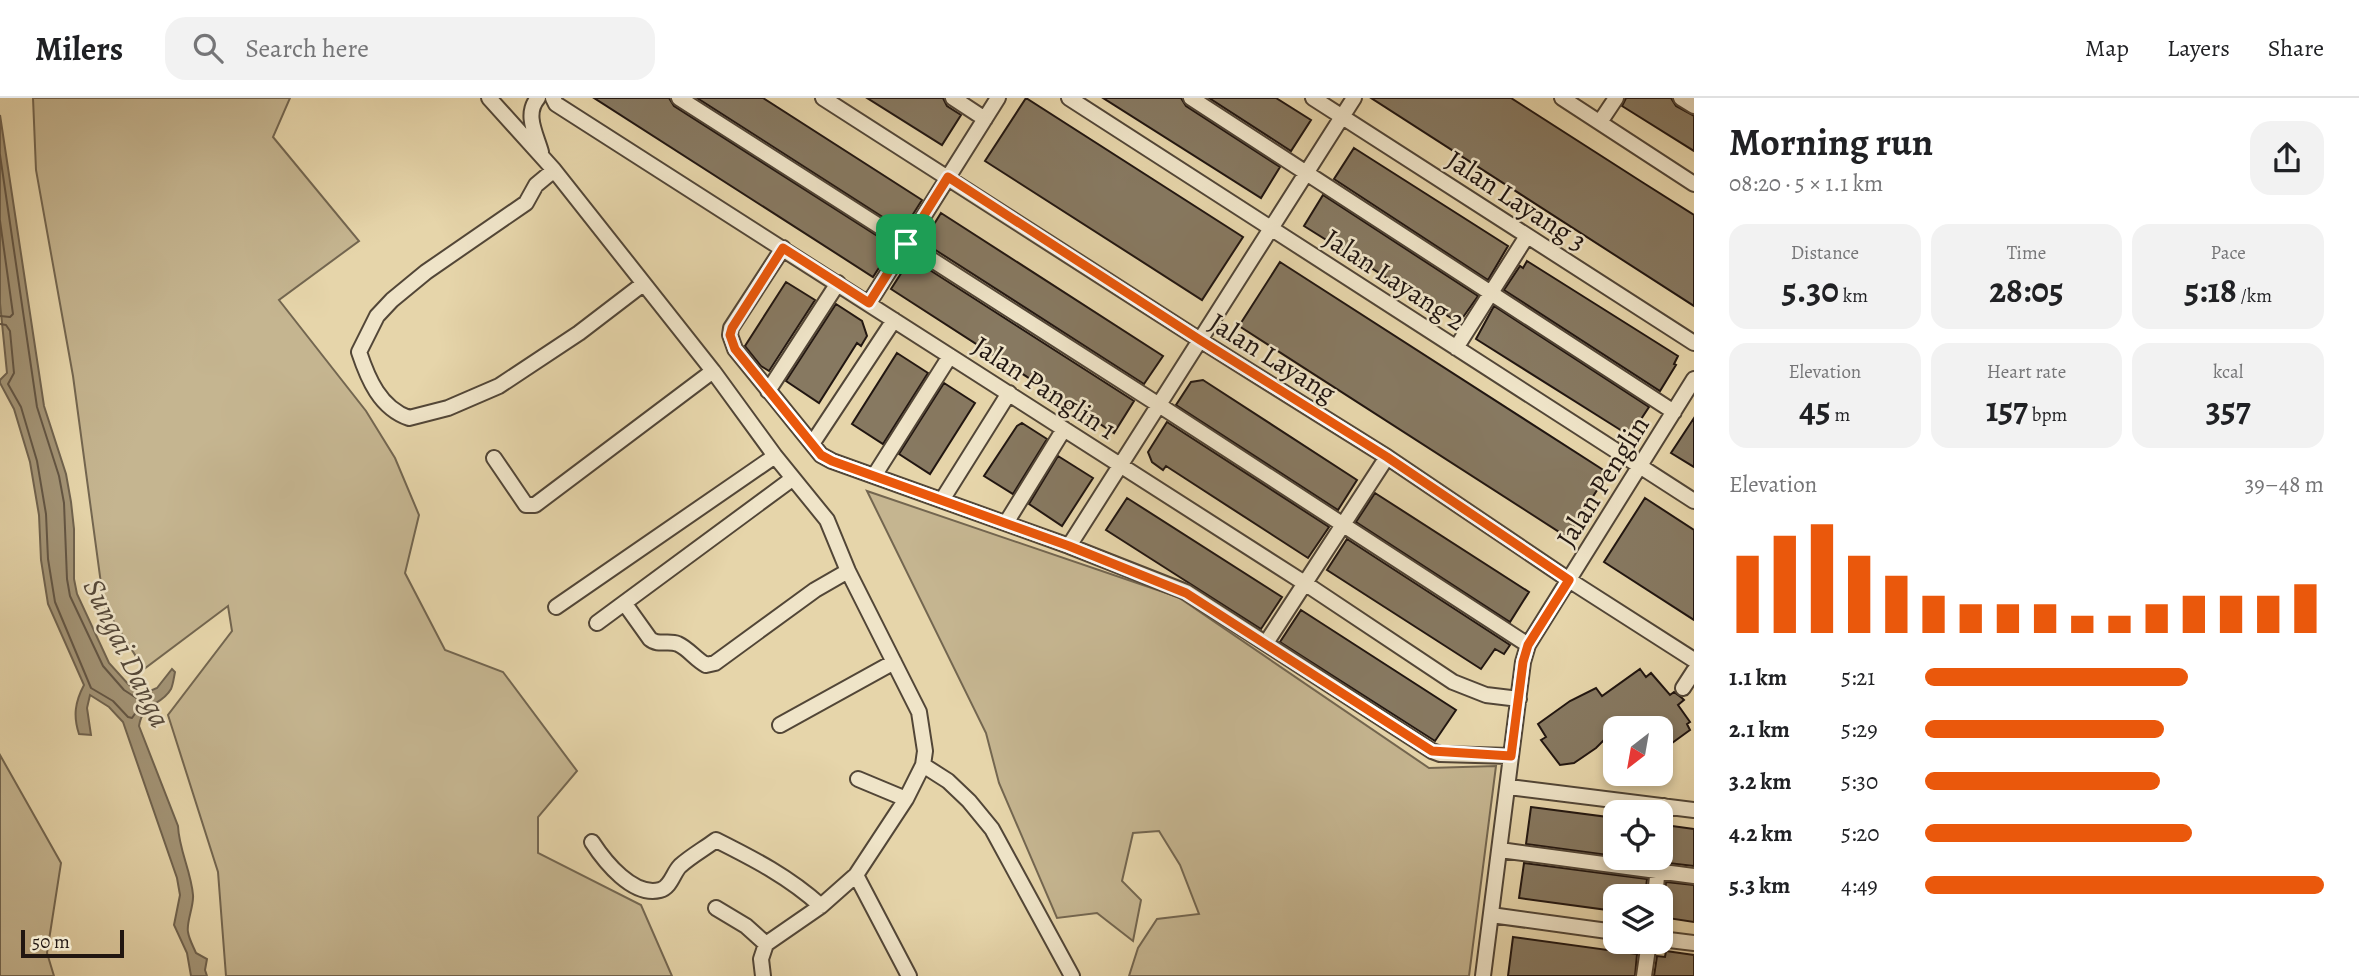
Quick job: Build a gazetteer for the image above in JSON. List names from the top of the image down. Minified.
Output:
{"streets":{"street":["Jalan Layang 3","Jalan Layang 2","Jalan Layang","Jalan Panglin 1","Jalan Penglin"]},"crossings":[["Jalan Layang 2","Jalan Penglin"],["Jalan Layang","Jalan Penglin"],["Jalan Panglin 1","Jalan Penglin"]],"water":["Sungai Danga"],"scale_bar":"50 m","north":"bottom left","page":{"header":"Milers","search":"Search here","nav":["Map","Layers","Share"],"heading":["Morning run","08:20 · 5 × 1.1 km"],"stats":[["Distance","5.30 km"],["Time","28:05"],["Pace","5:18 /km"],["Elevation","45 m"],["Heart rate","157 bpm"],["kcal","357"]],"chart":["Elevation","39–48 m"],"list":[{"name":"1.1 km","note":"5:21"},{"name":"2.1 km","note":"5:29"},{"name":"3.2 km","note":"5:30"},{"name":"4.2 km","note":"5:20"},{"name":"5.3 km","note":"4:49"}],"scale":"50 m"}}
